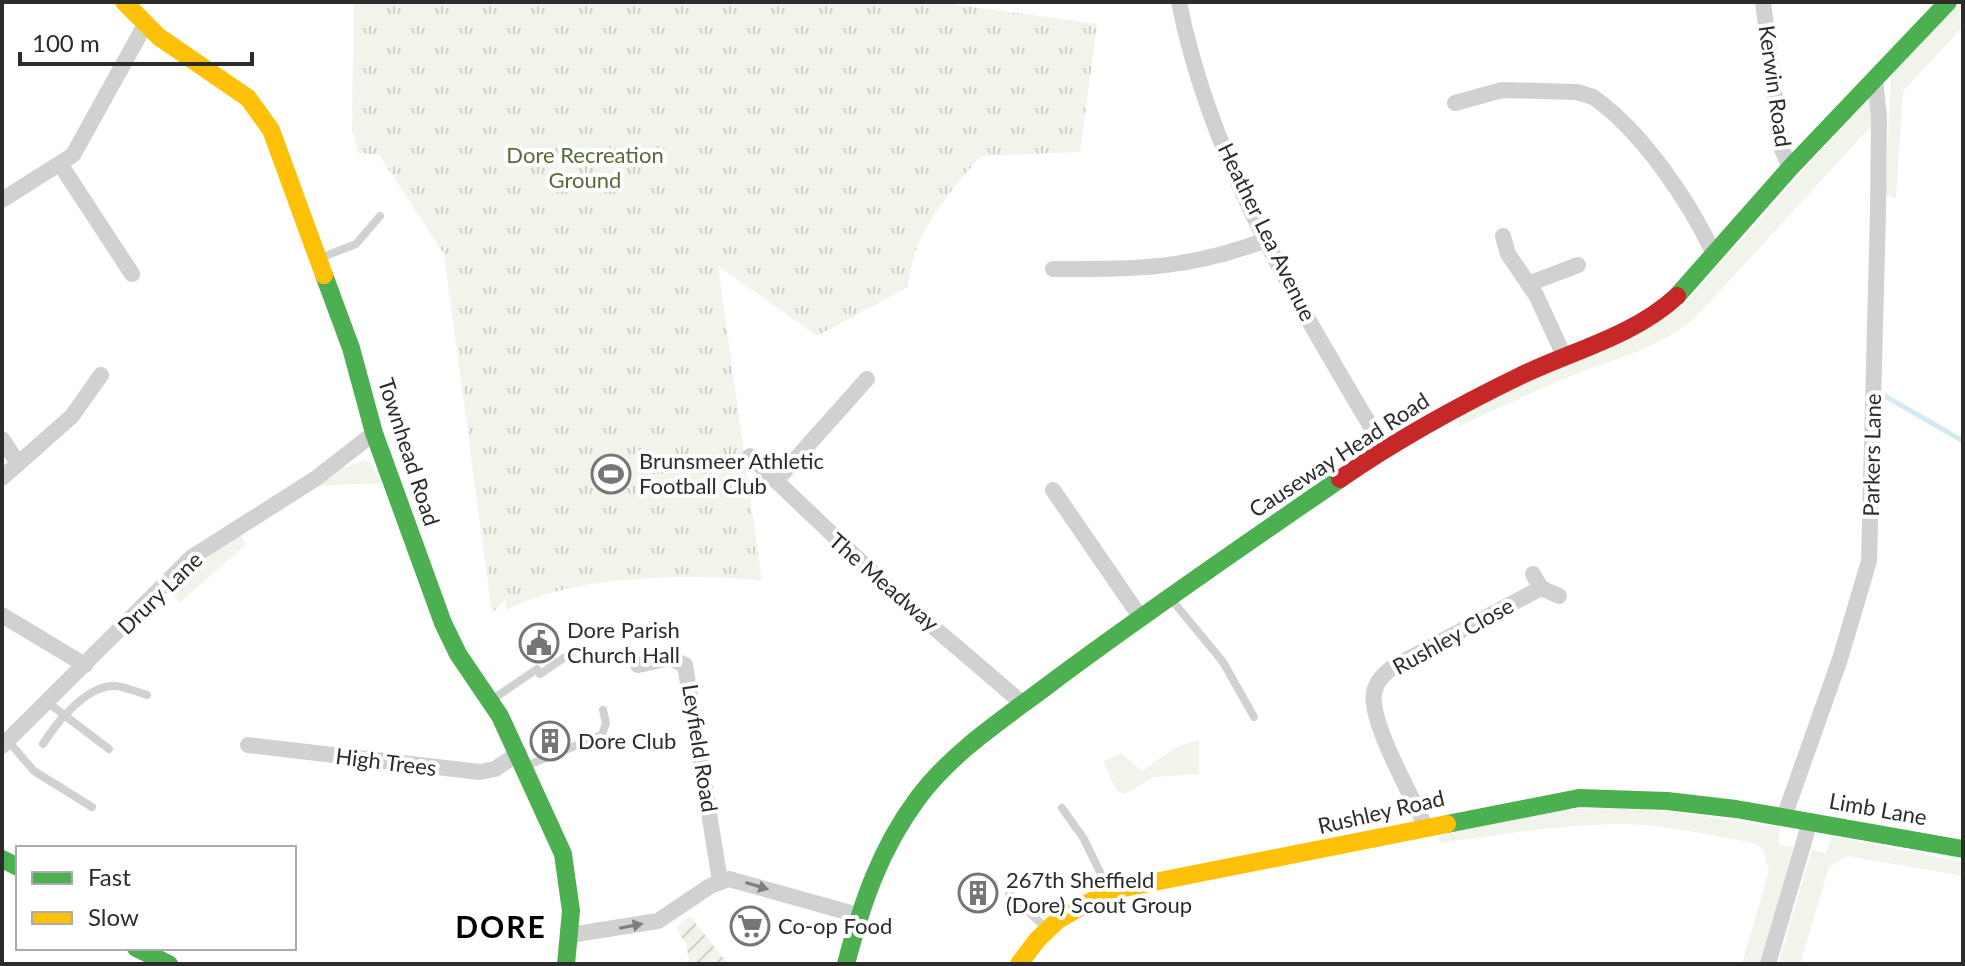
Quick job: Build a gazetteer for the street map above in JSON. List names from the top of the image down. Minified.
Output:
{"streets":{"street":["Kerwin Road","Heather Lea Avenue","Townhead Road","Causeway Head Road","Parkers Lane","The Meadway","Drury Lane","Rushley Close","Leyfield Road","High Trees","Limb Lane","Rushley Road"]},"crossings":[["Kerwin Road","Causeway Head Road"],["Heather Lea Avenue","Causeway Head Road"],["Townhead Road","Drury Lane"],["Townhead Road","High Trees"],["Causeway Head Road","Parkers Lane"],["Causeway Head Road","The Meadway"],["Parkers Lane","Limb Lane"],["Parkers Lane","Rushley Road"],["Rushley Close","Rushley Road"],["Limb Lane","Rushley Road"]],"districts":["DORE"],"parks":["Dore Recreation Ground"],"places":{"sports":["Brunsmeer Athletic Football Club"],"public building":["Dore Parish Church Hall"],"building":["Dore Club","267th Sheffield (Dore) Scout Group"],"supermarket":["Co-op Food"]},"legend":["Fast","Slow"],"scale_bar":"100 m"}
